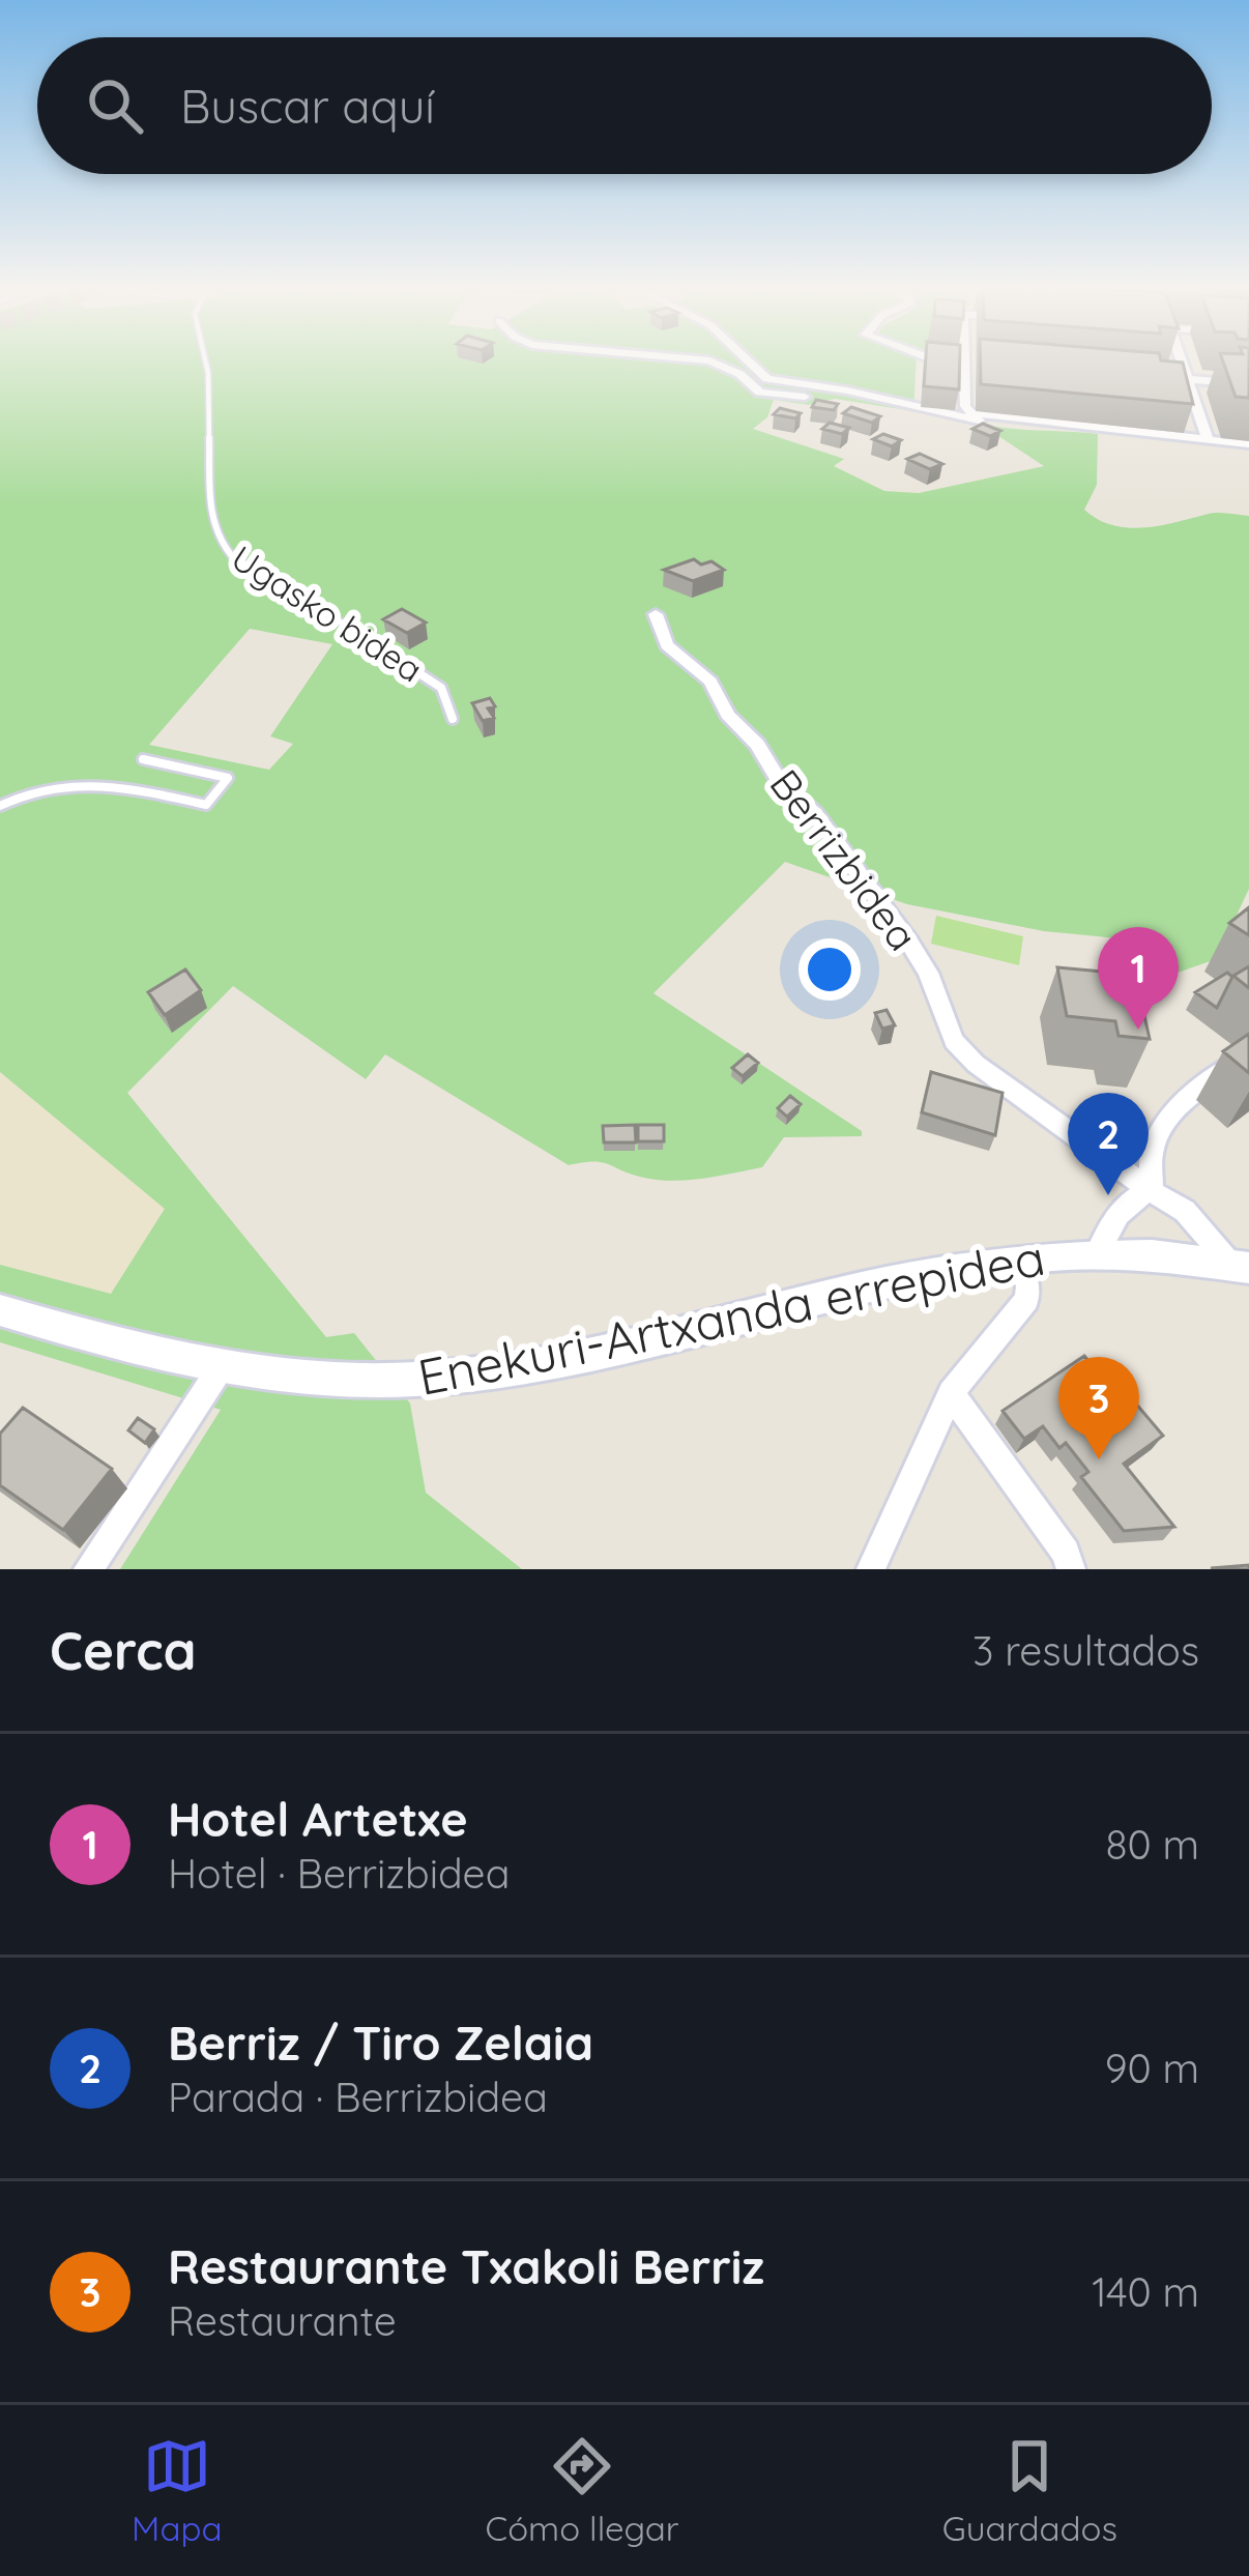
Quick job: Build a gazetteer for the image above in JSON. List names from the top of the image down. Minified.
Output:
{"streets":{"street":["Berrizbidea","Enekuri-Artxanda errepidea"],"lane":["Ugasko bidea"]},"crossings":[["Berrizbidea","Enekuri-Artxanda errepidea"]],"page":{"search":"Buscar aquí","pins":["1","2","3"],"heading":["Cerca","3 resultados"],"list":[{"mark":"1","name":"Hotel Artetxe","note":"Hotel · Berrizbidea","value":"80 m"},{"mark":"2","name":"Berriz / Tiro Zelaia","note":"Parada · Berrizbidea","value":"90 m"},{"mark":"3","name":"Restaurante Txakoli Berriz","note":"Restaurante","value":"140 m"}],"nav":["Mapa","Cómo llegar","Guardados"]}}
